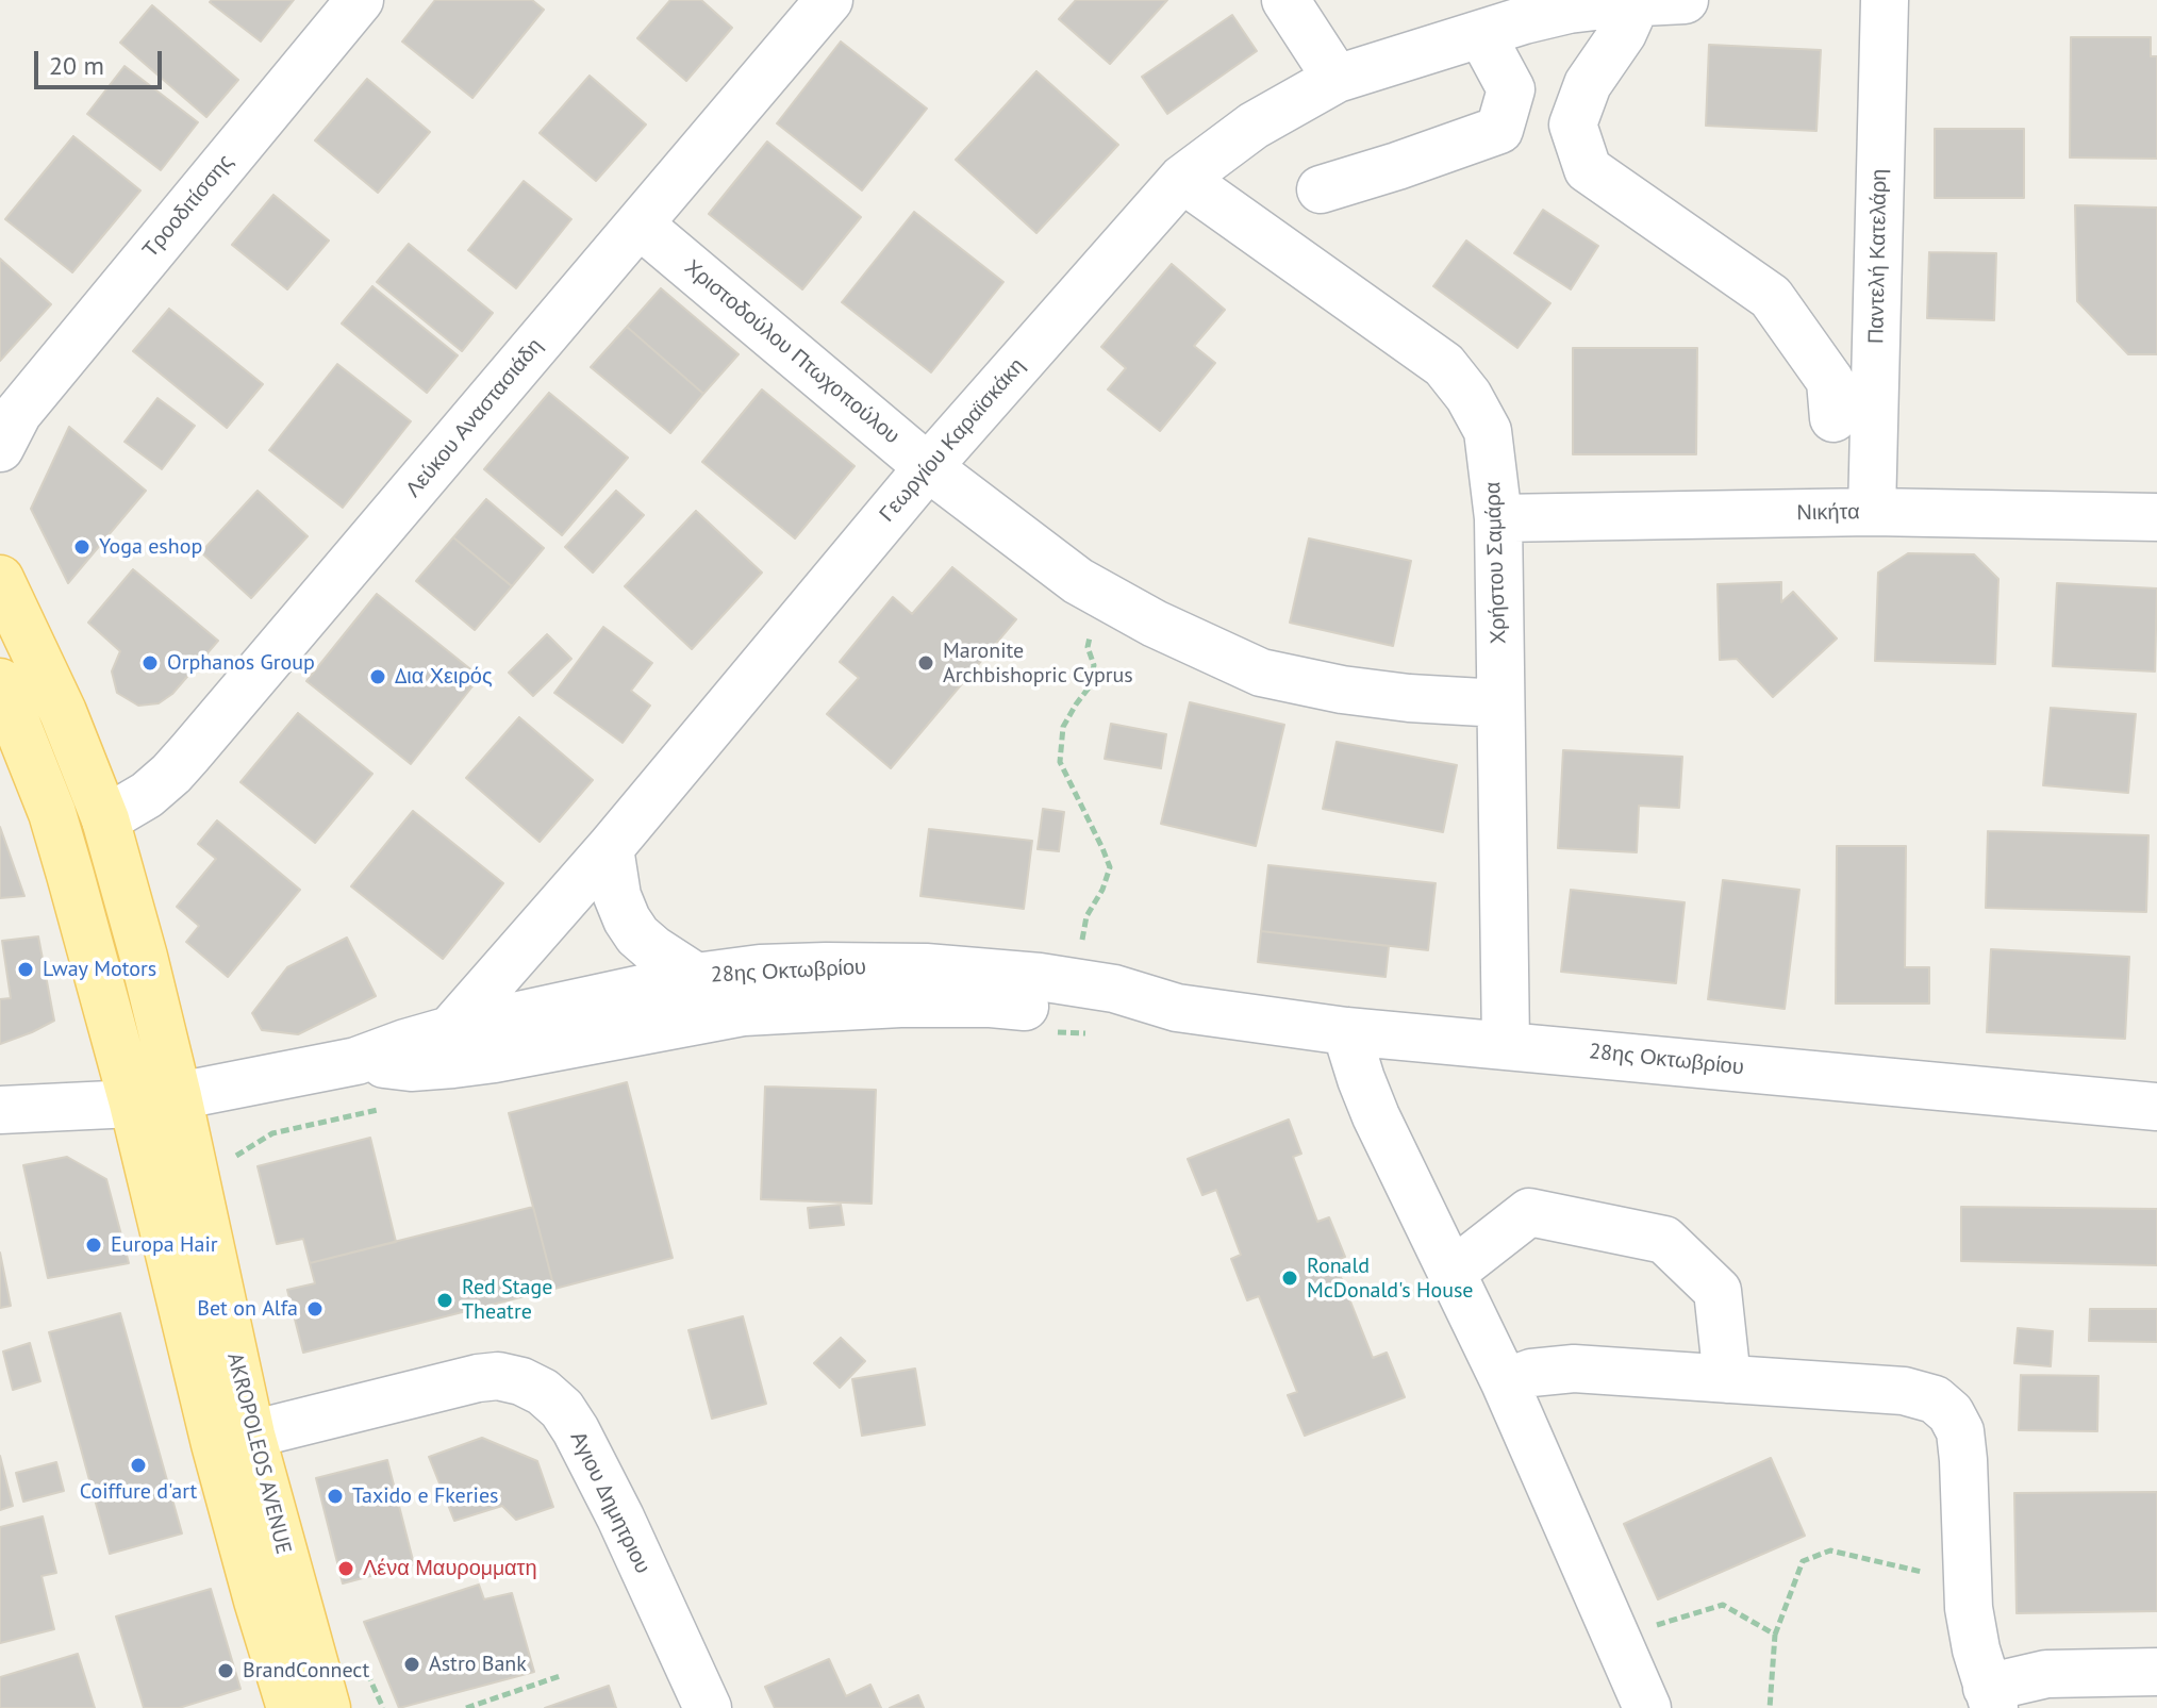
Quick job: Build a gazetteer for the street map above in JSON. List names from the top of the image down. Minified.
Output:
{"streets":{"main road":["AKROPOLEOS AVENUE"],"street":["Τροοδιτίσσης","Παντελή Κατελάρη","Χριστοδούλου Πτωχοπούλου","Λεύκου Αναστασιάδη","Γεωργίου Καραϊσκάκη","Νικήτα","Χρήστου Σαμάρα","28ης Οκτωβρίου","Αγιου Δημητριου"]},"crossings":[["Παντελή Κατελάρη","Νικήτα"],["Χριστοδούλου Πτωχοπούλου","Λεύκου Αναστασιάδη"],["Χριστοδούλου Πτωχοπούλου","Γεωργίου Καραϊσκάκη"],["Χριστοδούλου Πτωχοπούλου","Χρήστου Σαμάρα"],["Λεύκου Αναστασιάδη","AKROPOLEOS AVENUE"],["Γεωργίου Καραϊσκάκη","Χρήστου Σαμάρα"],["Γεωργίου Καραϊσκάκη","28ης Οκτωβρίου"],["Νικήτα","Χρήστου Σαμάρα"],["Χρήστου Σαμάρα","28ης Οκτωβρίου"],["28ης Οκτωβρίου","AKROPOLEOS AVENUE"],["AKROPOLEOS AVENUE","Αγιου Δημητριου"]],"places":["Yoga eshop","Orphanos Group","Maronite Archbishopric Cyprus","Δια Χειρός","Lway Motors","Europa Hair","Ronald McDonald's House","Red Stage Theatre","Bet on Alfa","Coiffure d'art","Taxido e Fkeries","Λένα Μαυρομματη","Astro Bank","BrandConnect"],"scale_bar":"20 m"}
